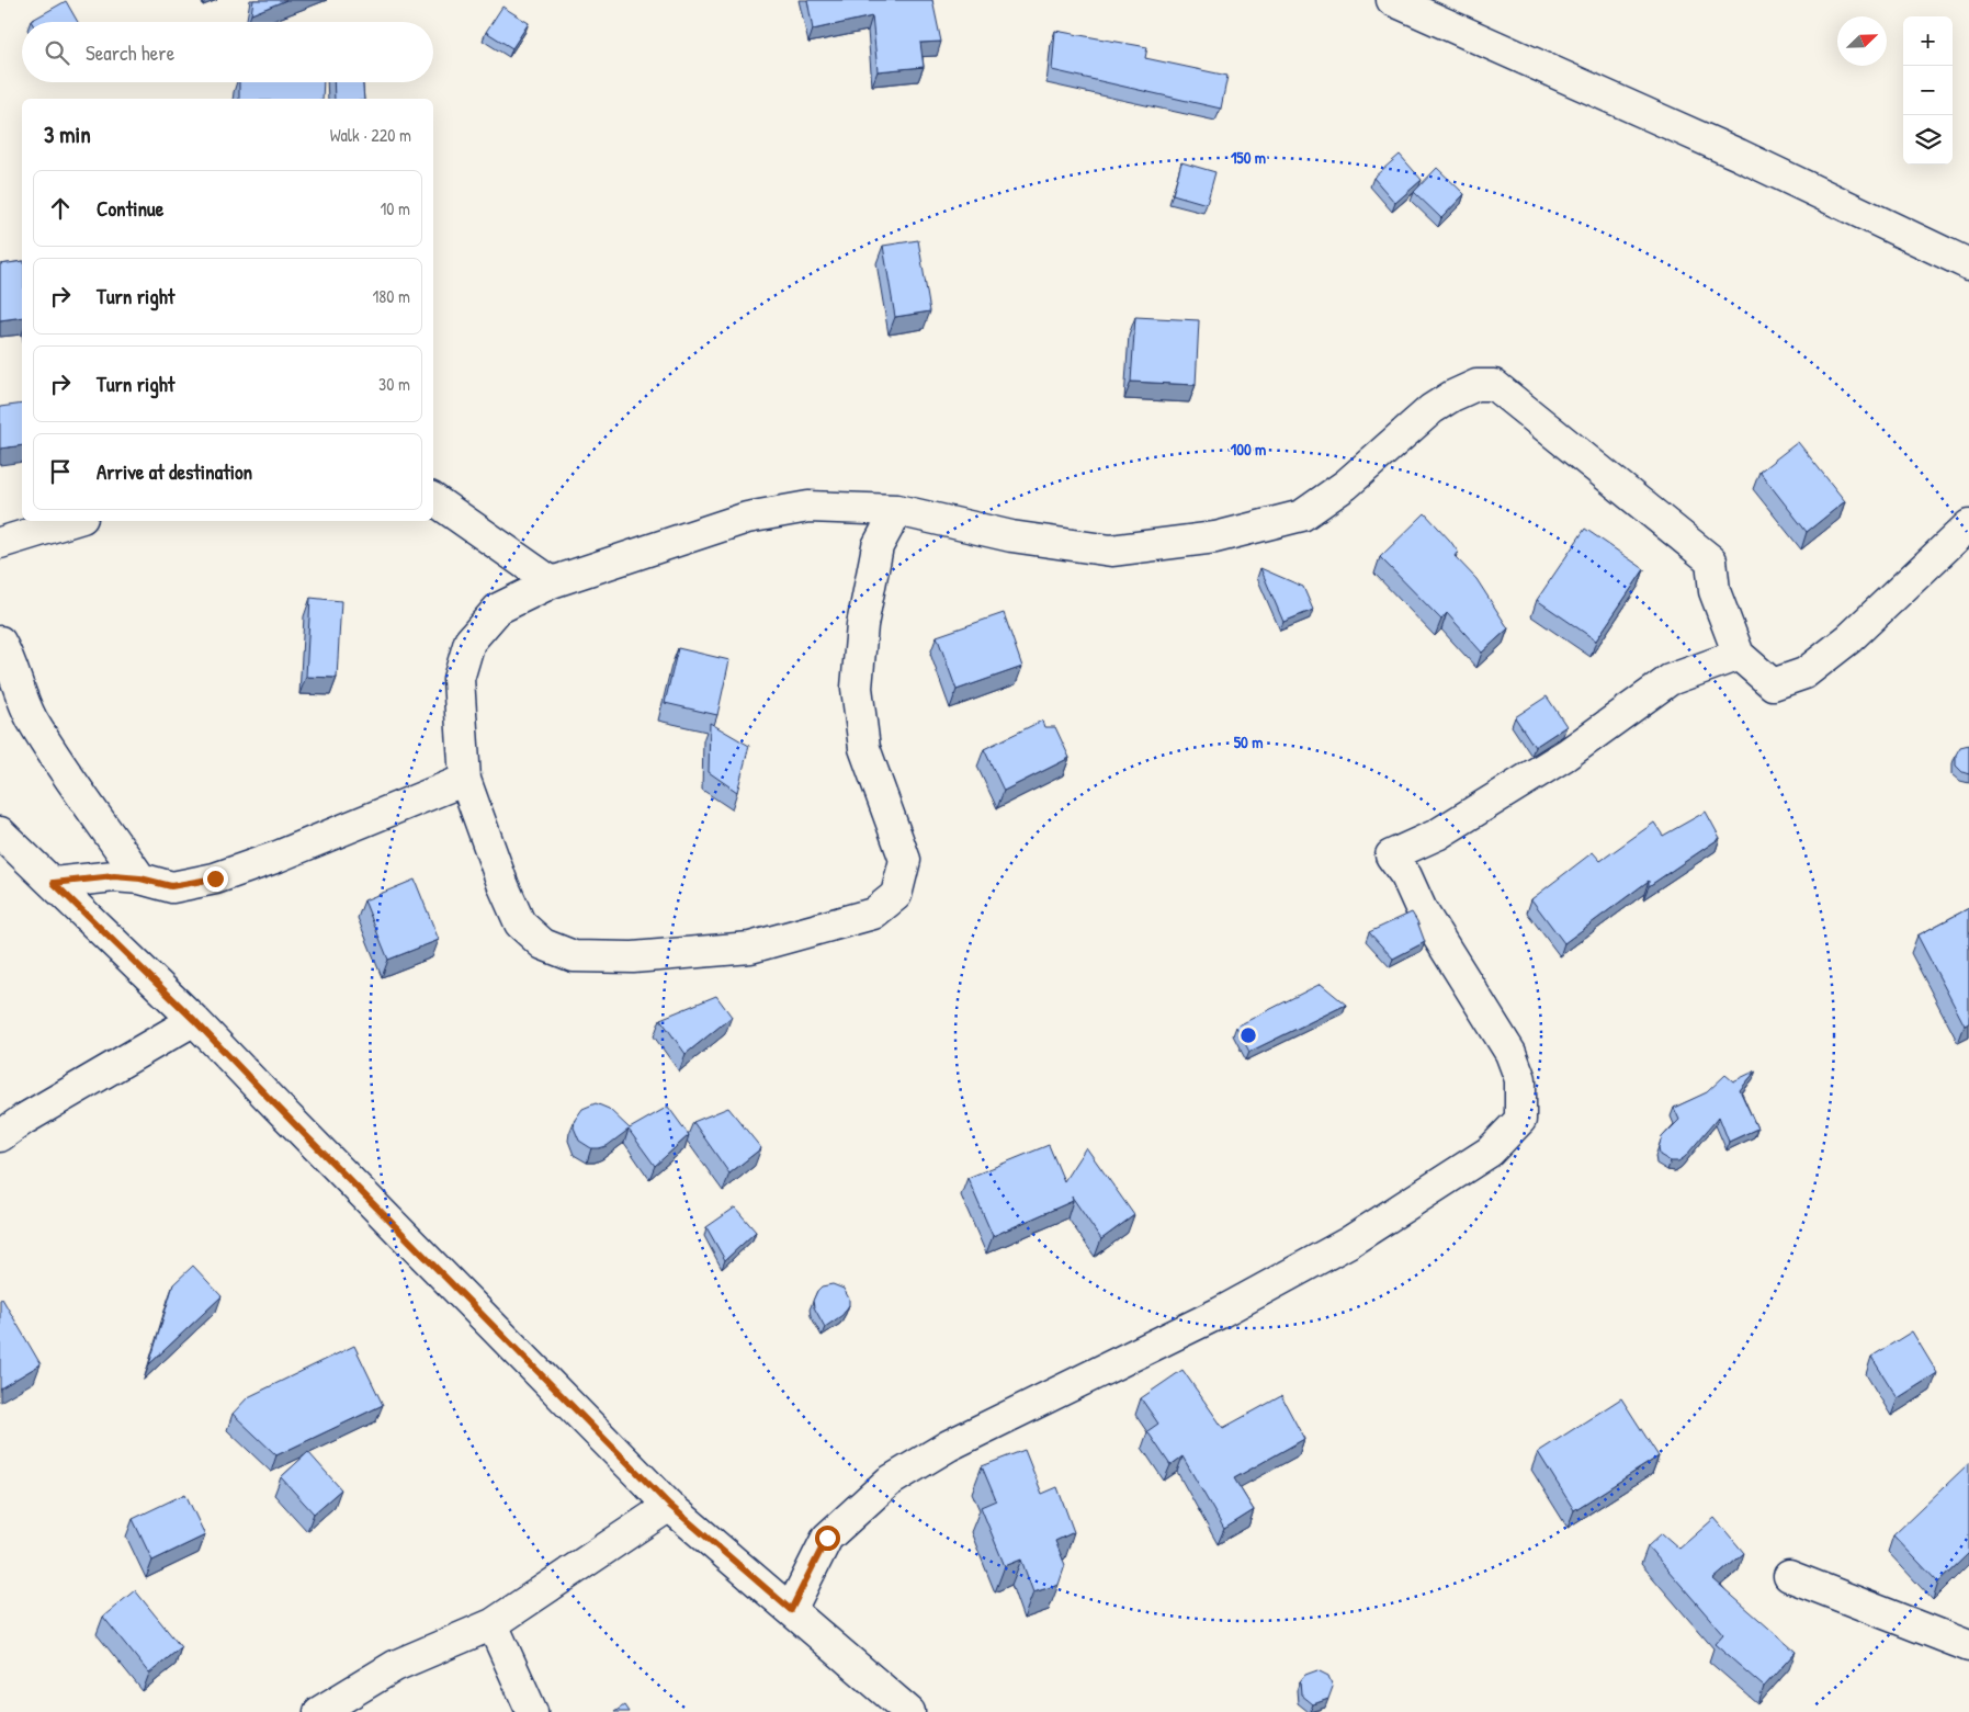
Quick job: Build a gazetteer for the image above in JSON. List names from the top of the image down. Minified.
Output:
{"north":"top right","page":{"map_buttons":["+","−"],"search":"Search here","heading":["3 min","Walk · 220 m"],"list":[["Continue","10 m"],["Turn right","180 m"],["Turn right","30 m"],"Arrive at destination"]},"rings":["150 m","100 m","50 m"]}
